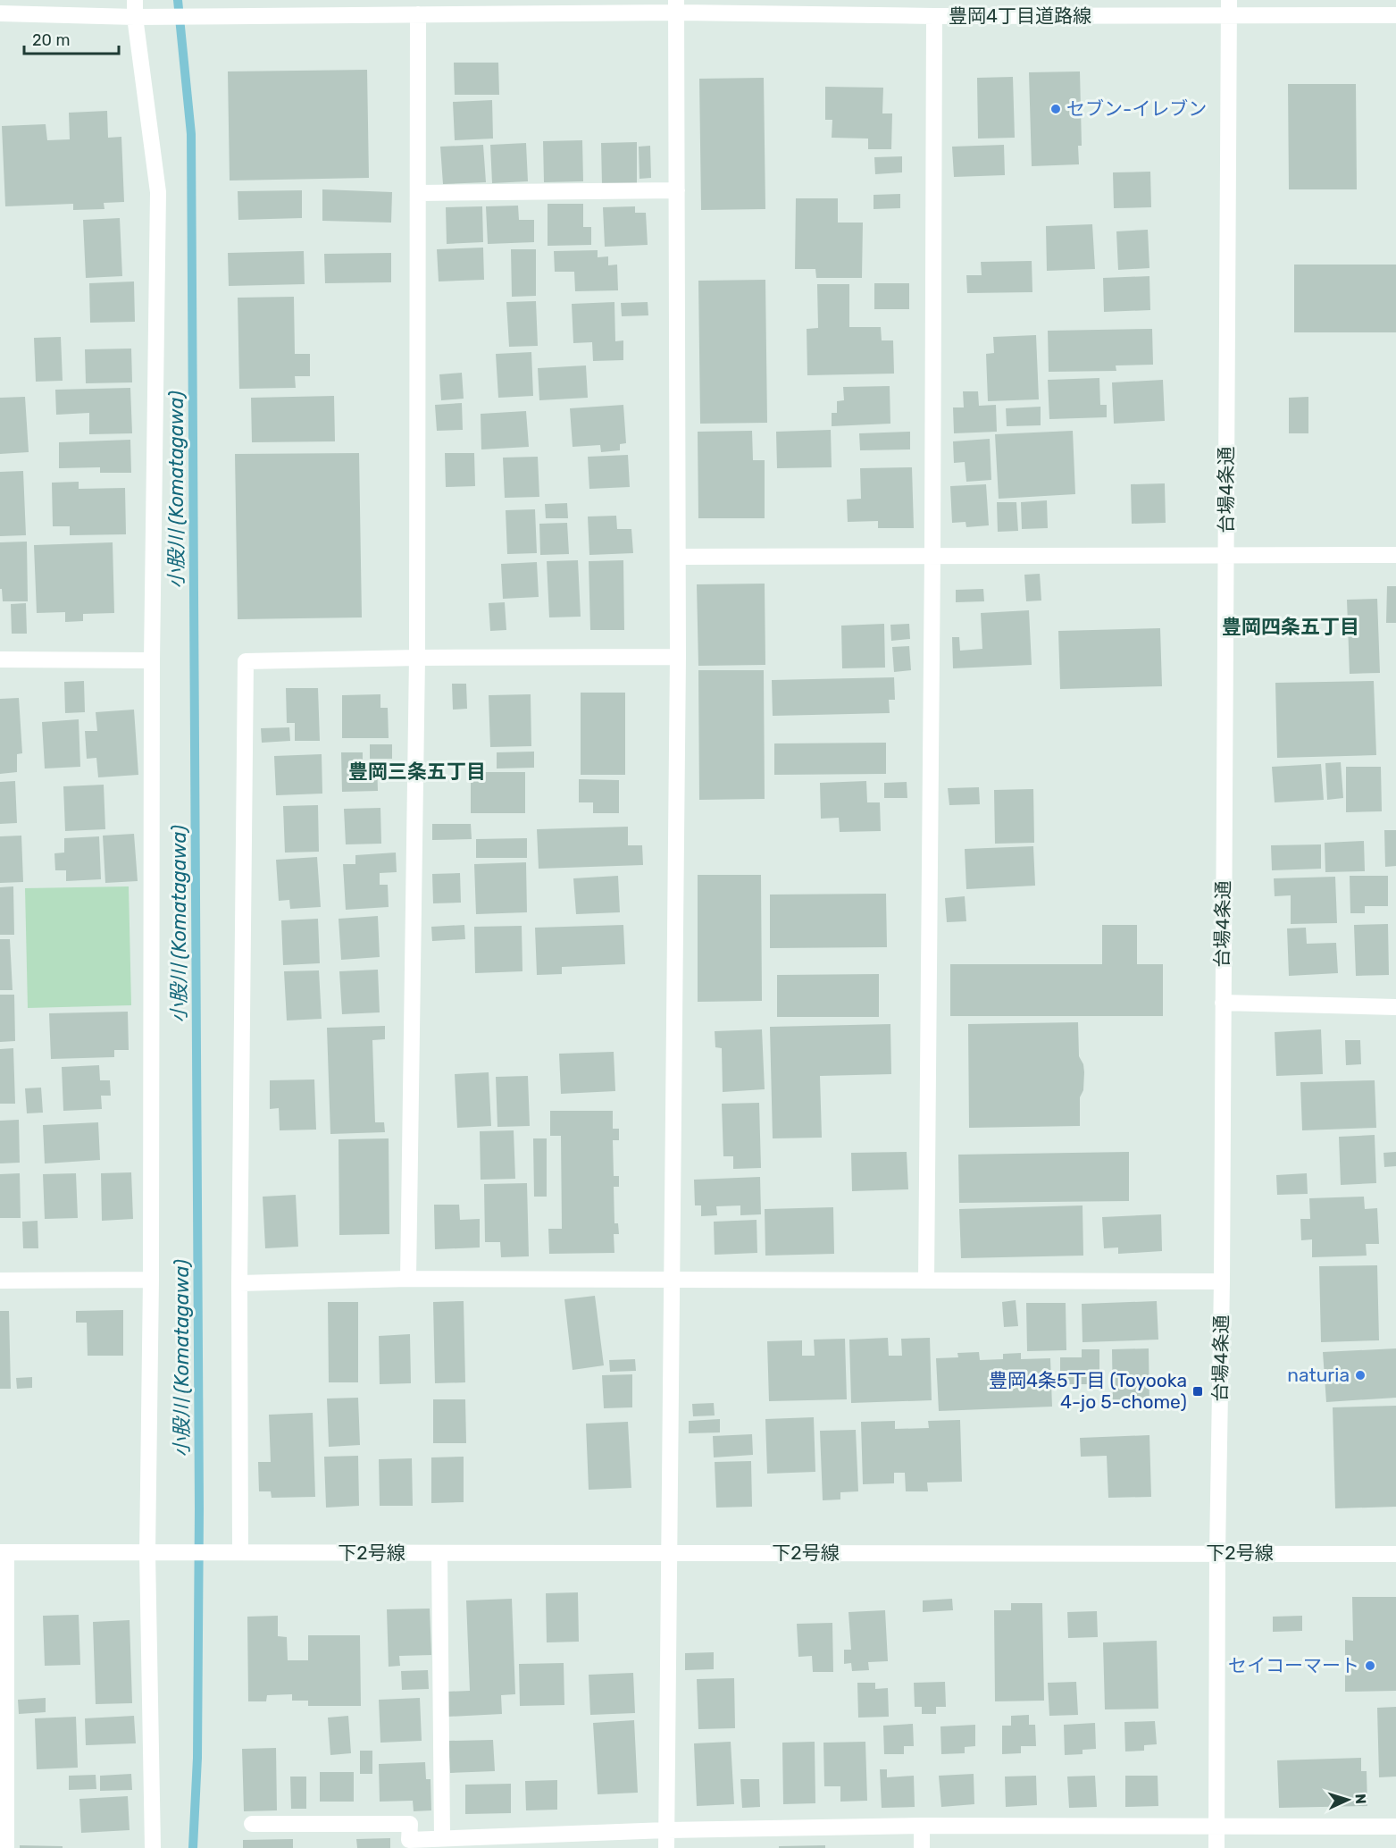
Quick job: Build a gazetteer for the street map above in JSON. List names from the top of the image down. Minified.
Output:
{"streets":{"street":["豊岡4丁目道路線","台場4条通","下2号線"]},"crossings":[["豊岡4丁目道路線","台場4条通"],["台場4条通","下2号線"]],"districts":["豊岡四条五丁目","豊岡三条五丁目"],"water":["小股川 (Komatagawa)"],"places":{"other":["セブン-イレブン","naturia","セイコーマート"],"transit":["豊岡4条5丁目 (Toyooka 4-jo 5-chome)"]},"scale_bar":"20 m","north":"right"}
